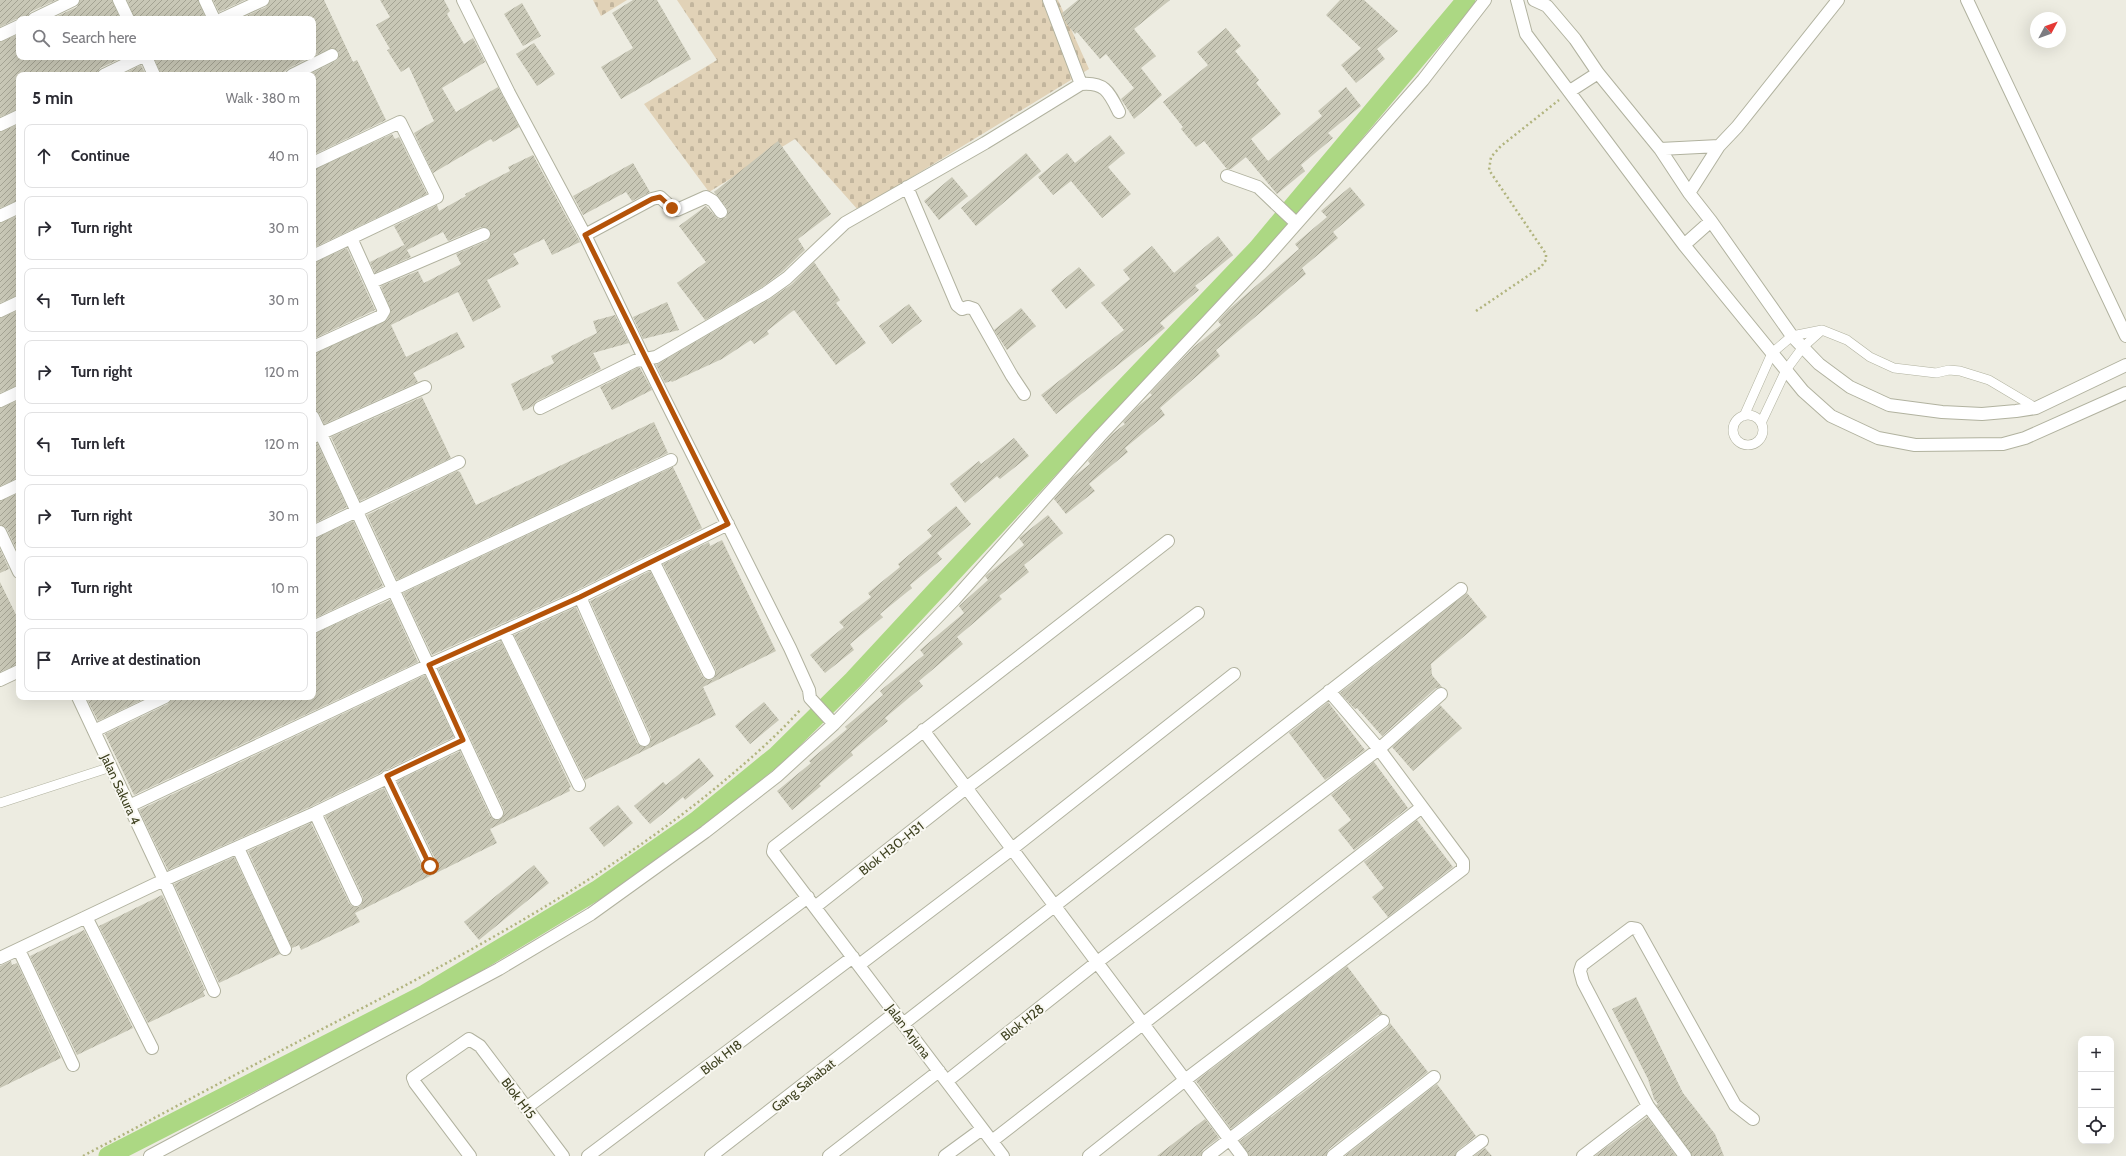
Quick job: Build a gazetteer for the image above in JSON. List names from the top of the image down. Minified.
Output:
{"streets":{"street":["Jalan Sakura 4","Blok H30-H31","Blok H28","Jalan Arjuna","Blok H18","Gang Sahabat","Blok H15"]},"crossings":[["Blok H30-H31","Jalan Arjuna"],["Blok H30-H31","Blok H15"],["Blok H28","Jalan Arjuna"],["Jalan Arjuna","Blok H18"],["Jalan Arjuna","Gang Sahabat"]],"north":"top right","page":{"search":"Search here","heading":["5 min","Walk · 380 m"],"list":[["Continue","40 m"],["Turn right","30 m"],["Turn left","30 m"],["Turn right","120 m"],["Turn left","120 m"],["Turn right","30 m"],["Turn right","10 m"],"Arrive at destination"],"map_buttons":["+","−"]}}
